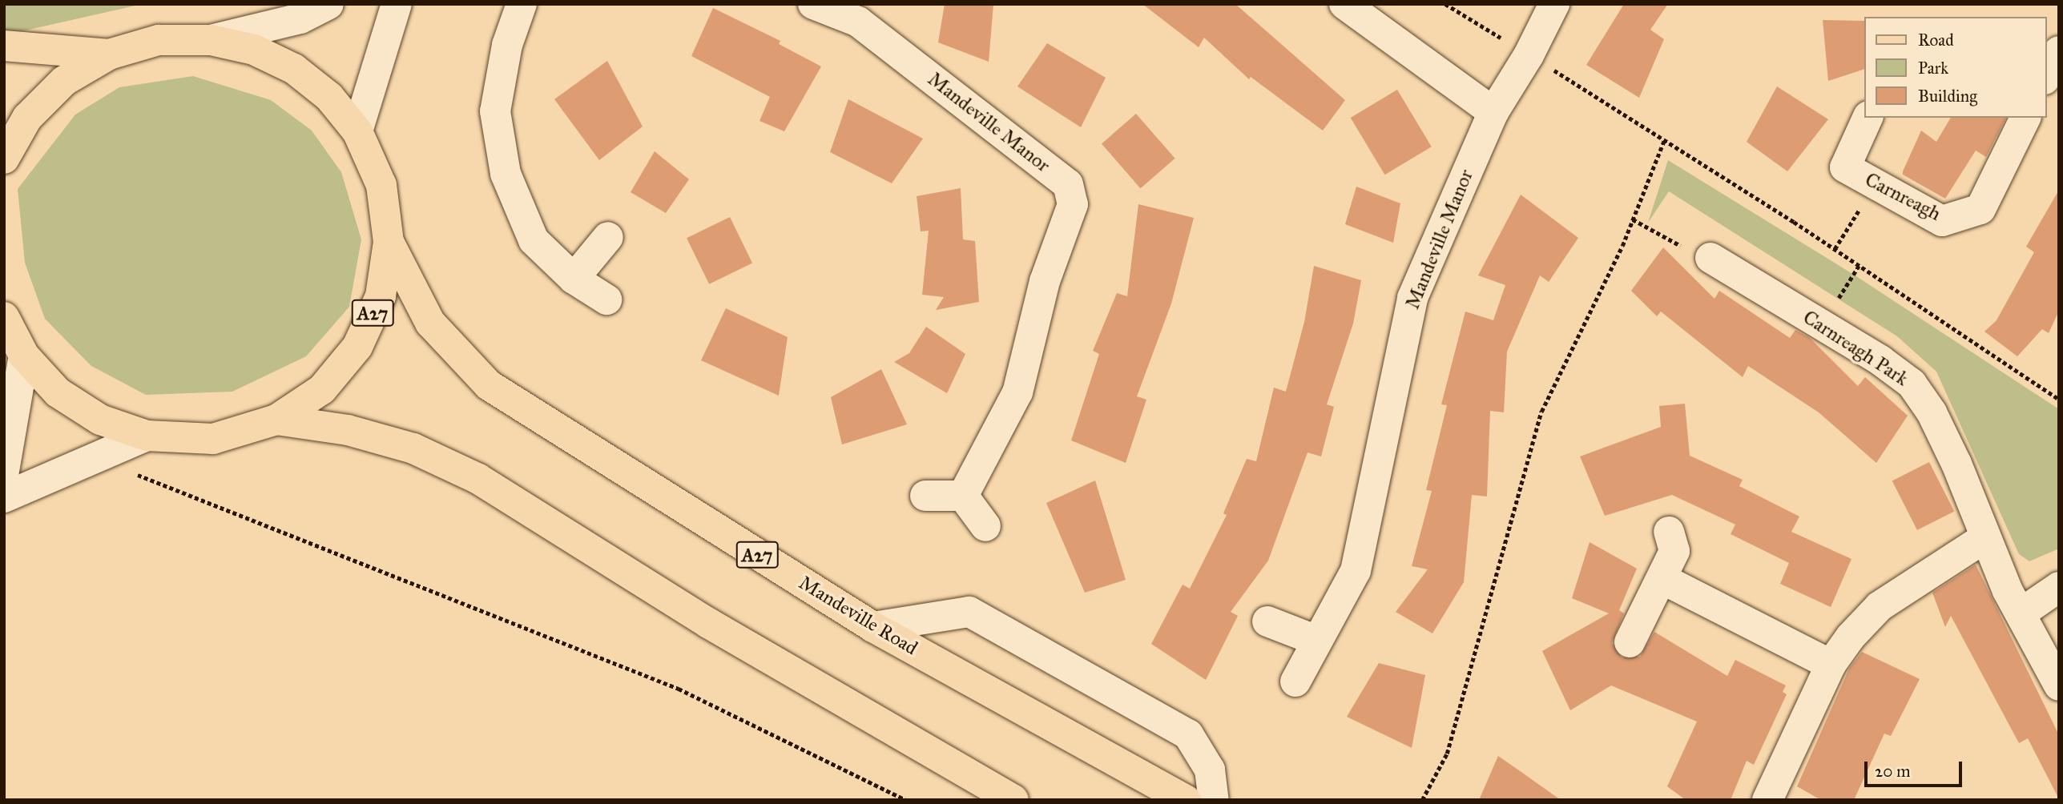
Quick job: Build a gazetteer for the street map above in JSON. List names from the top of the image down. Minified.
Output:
{"streets":{"main road":["A27","Mandeville Road"],"street":["Mandeville Manor","Carnreagh","Carnreagh Park"]},"crossings":[["A27","Mandeville Road"]],"legend":["Road","Park","Building"],"scale_bar":"20 m"}
